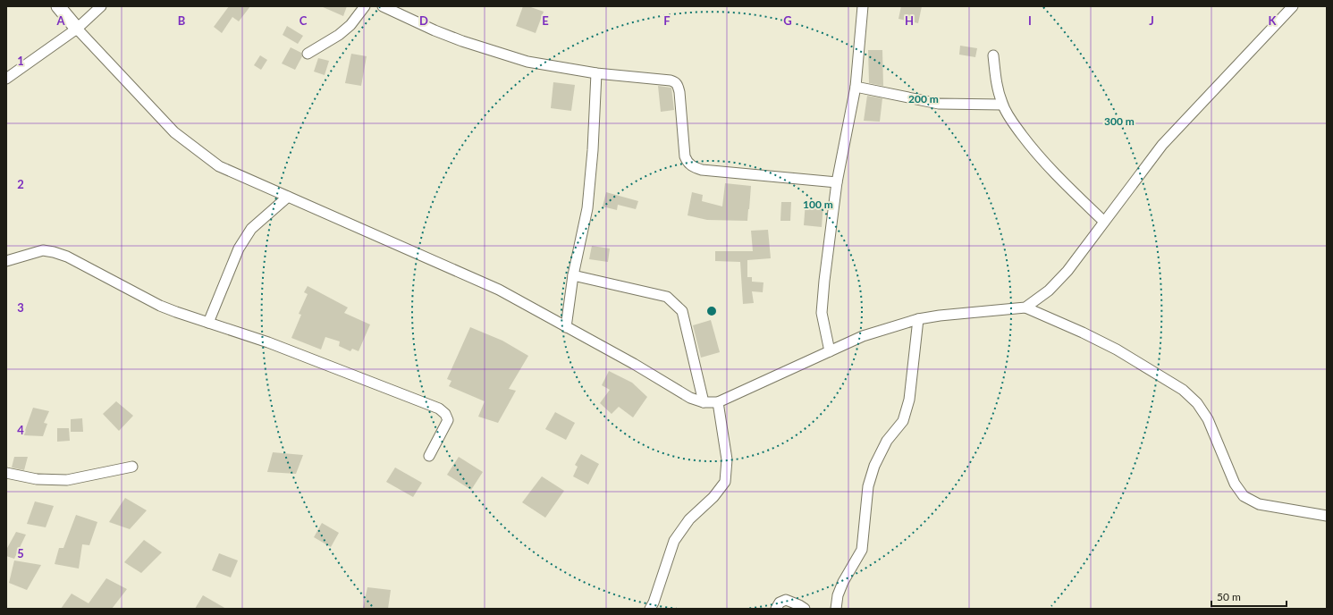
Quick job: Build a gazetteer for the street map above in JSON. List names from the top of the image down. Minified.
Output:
{"scale_bar":"50 m","grid":{"columns":["A","B","C","D","E","F","G","H","I","J","K"],"rows":["1","2","3","4","5"]},"rings":["200 m","300 m","100 m"]}
